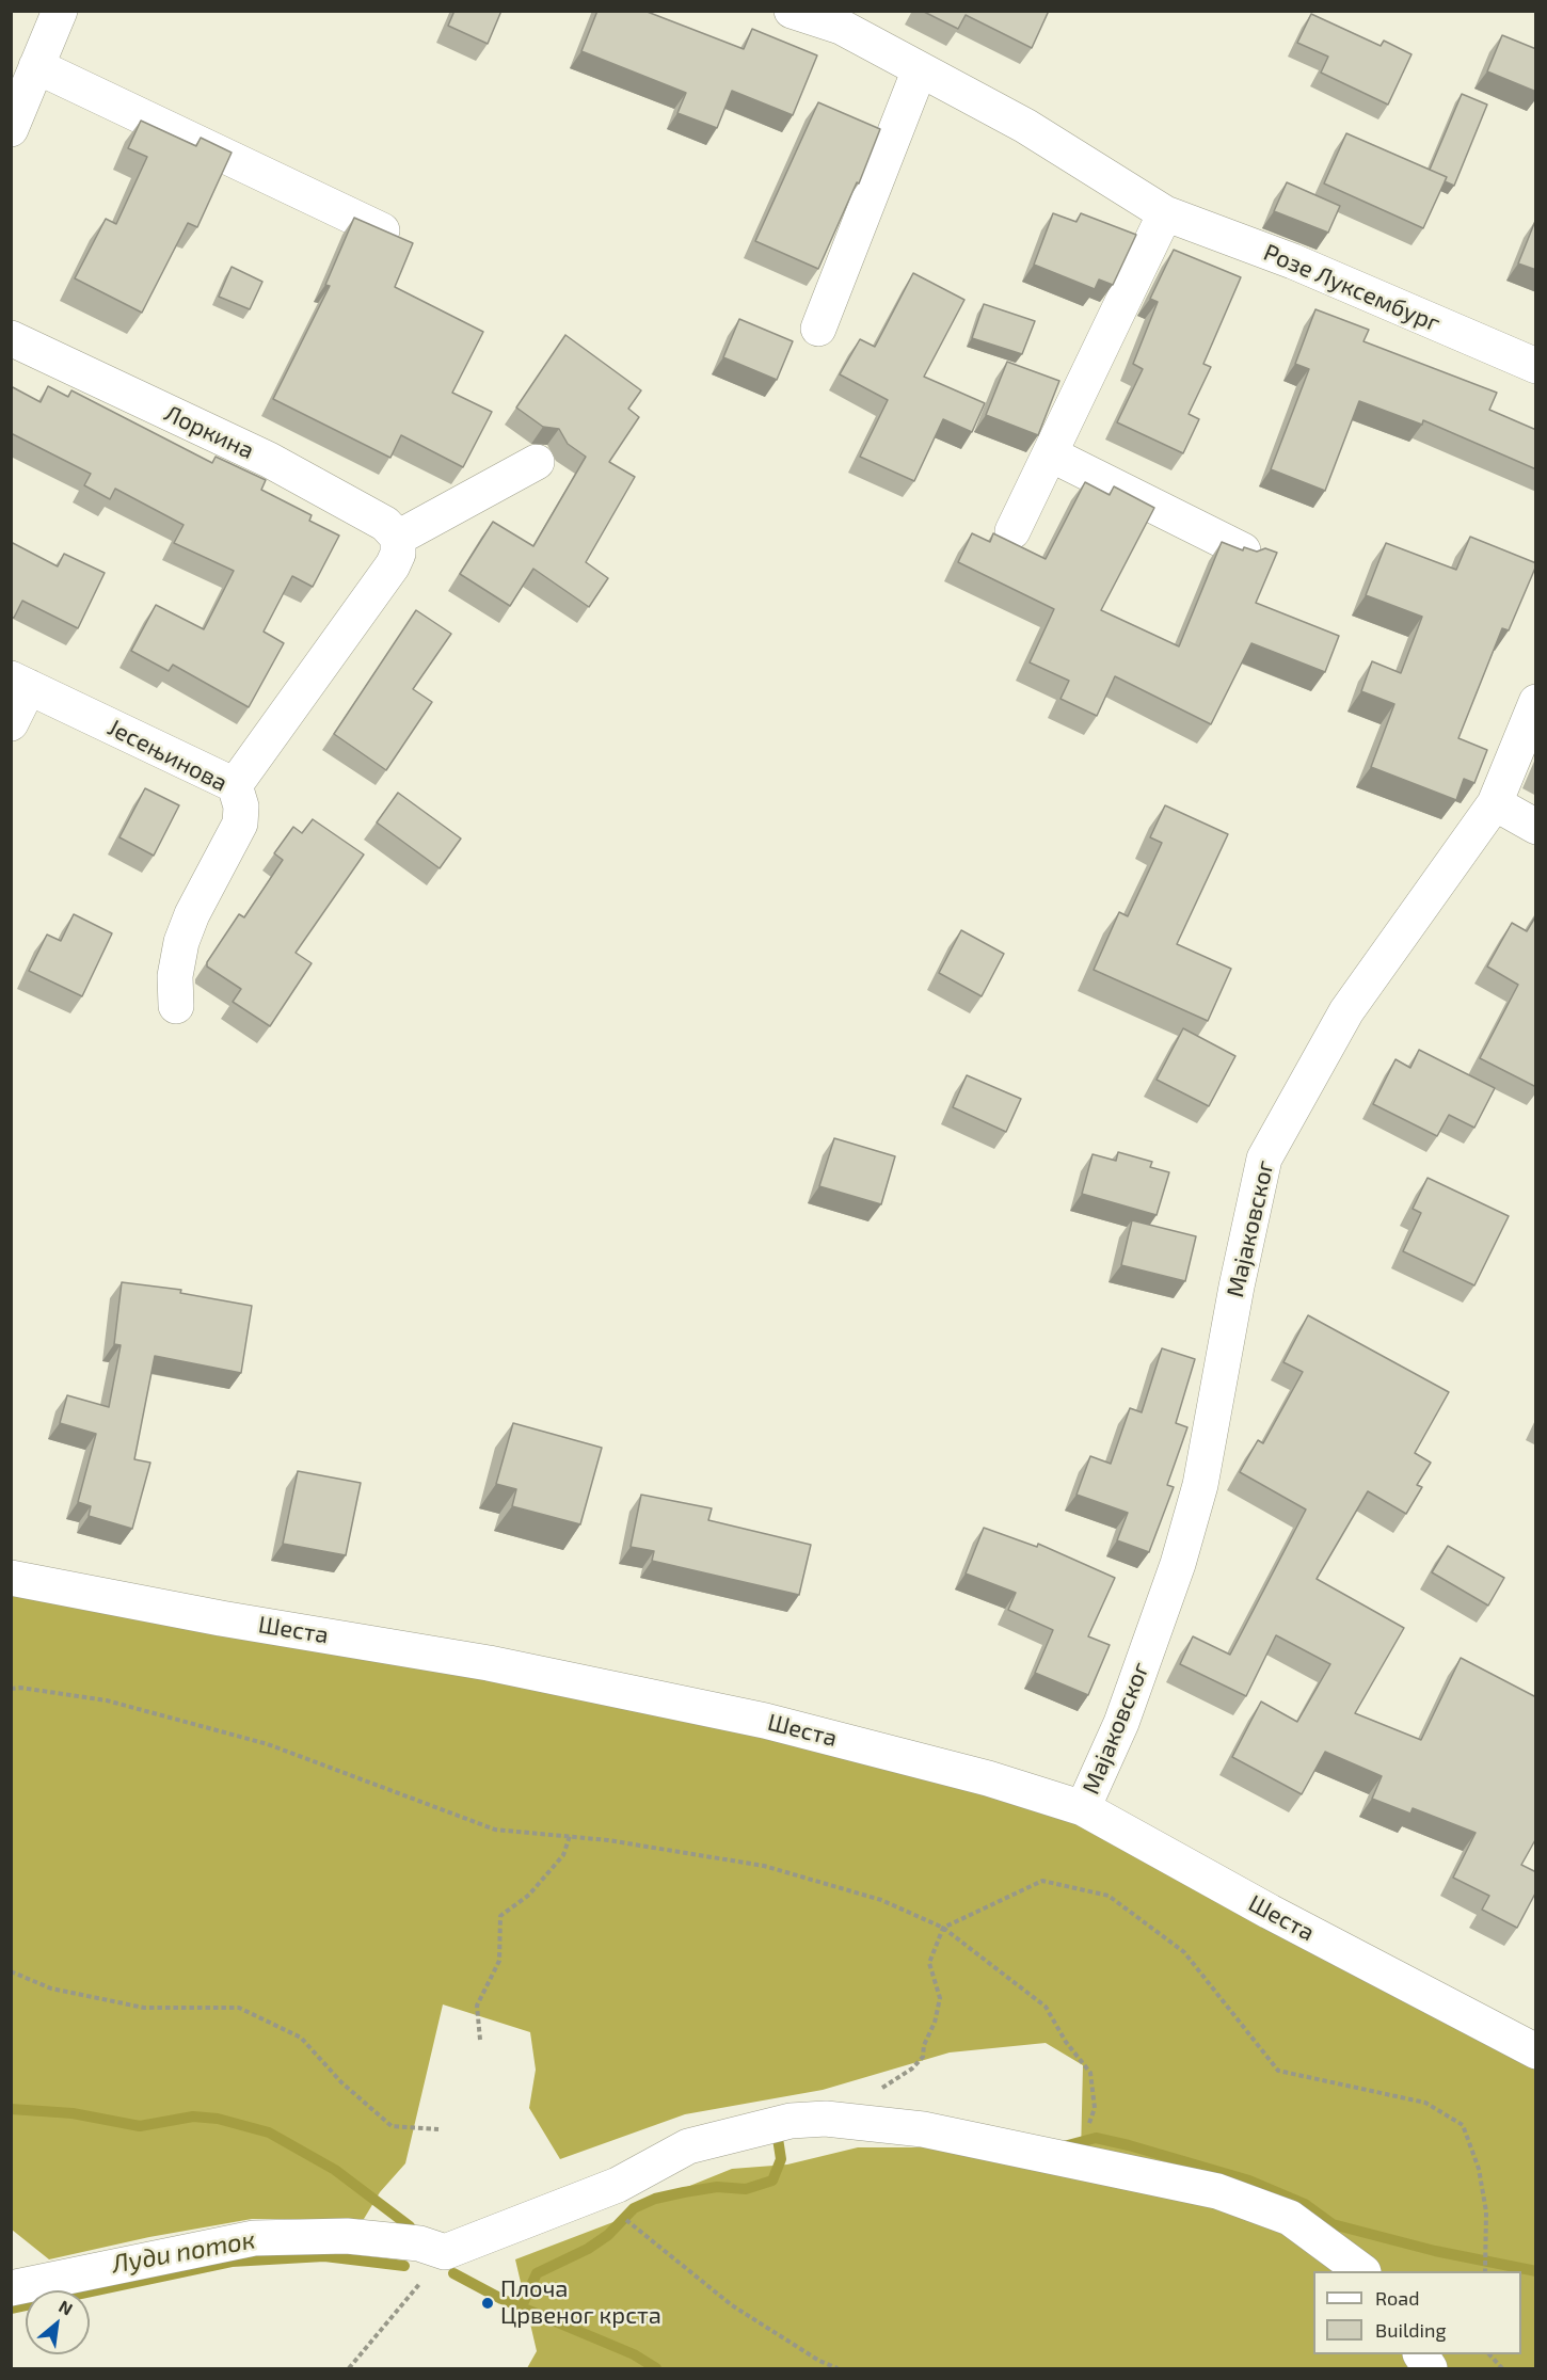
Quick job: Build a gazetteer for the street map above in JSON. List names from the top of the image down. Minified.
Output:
{"streets":{"street":["Розе Луксембург","Лоркина","Јесењинова","Мајаковског","Шеста"]},"crossings":[["Мајаковског","Шеста"]],"water":["Луди поток"],"places":["Плоча Црвеног крста"],"legend":["Road","Building"],"north":"top right"}
